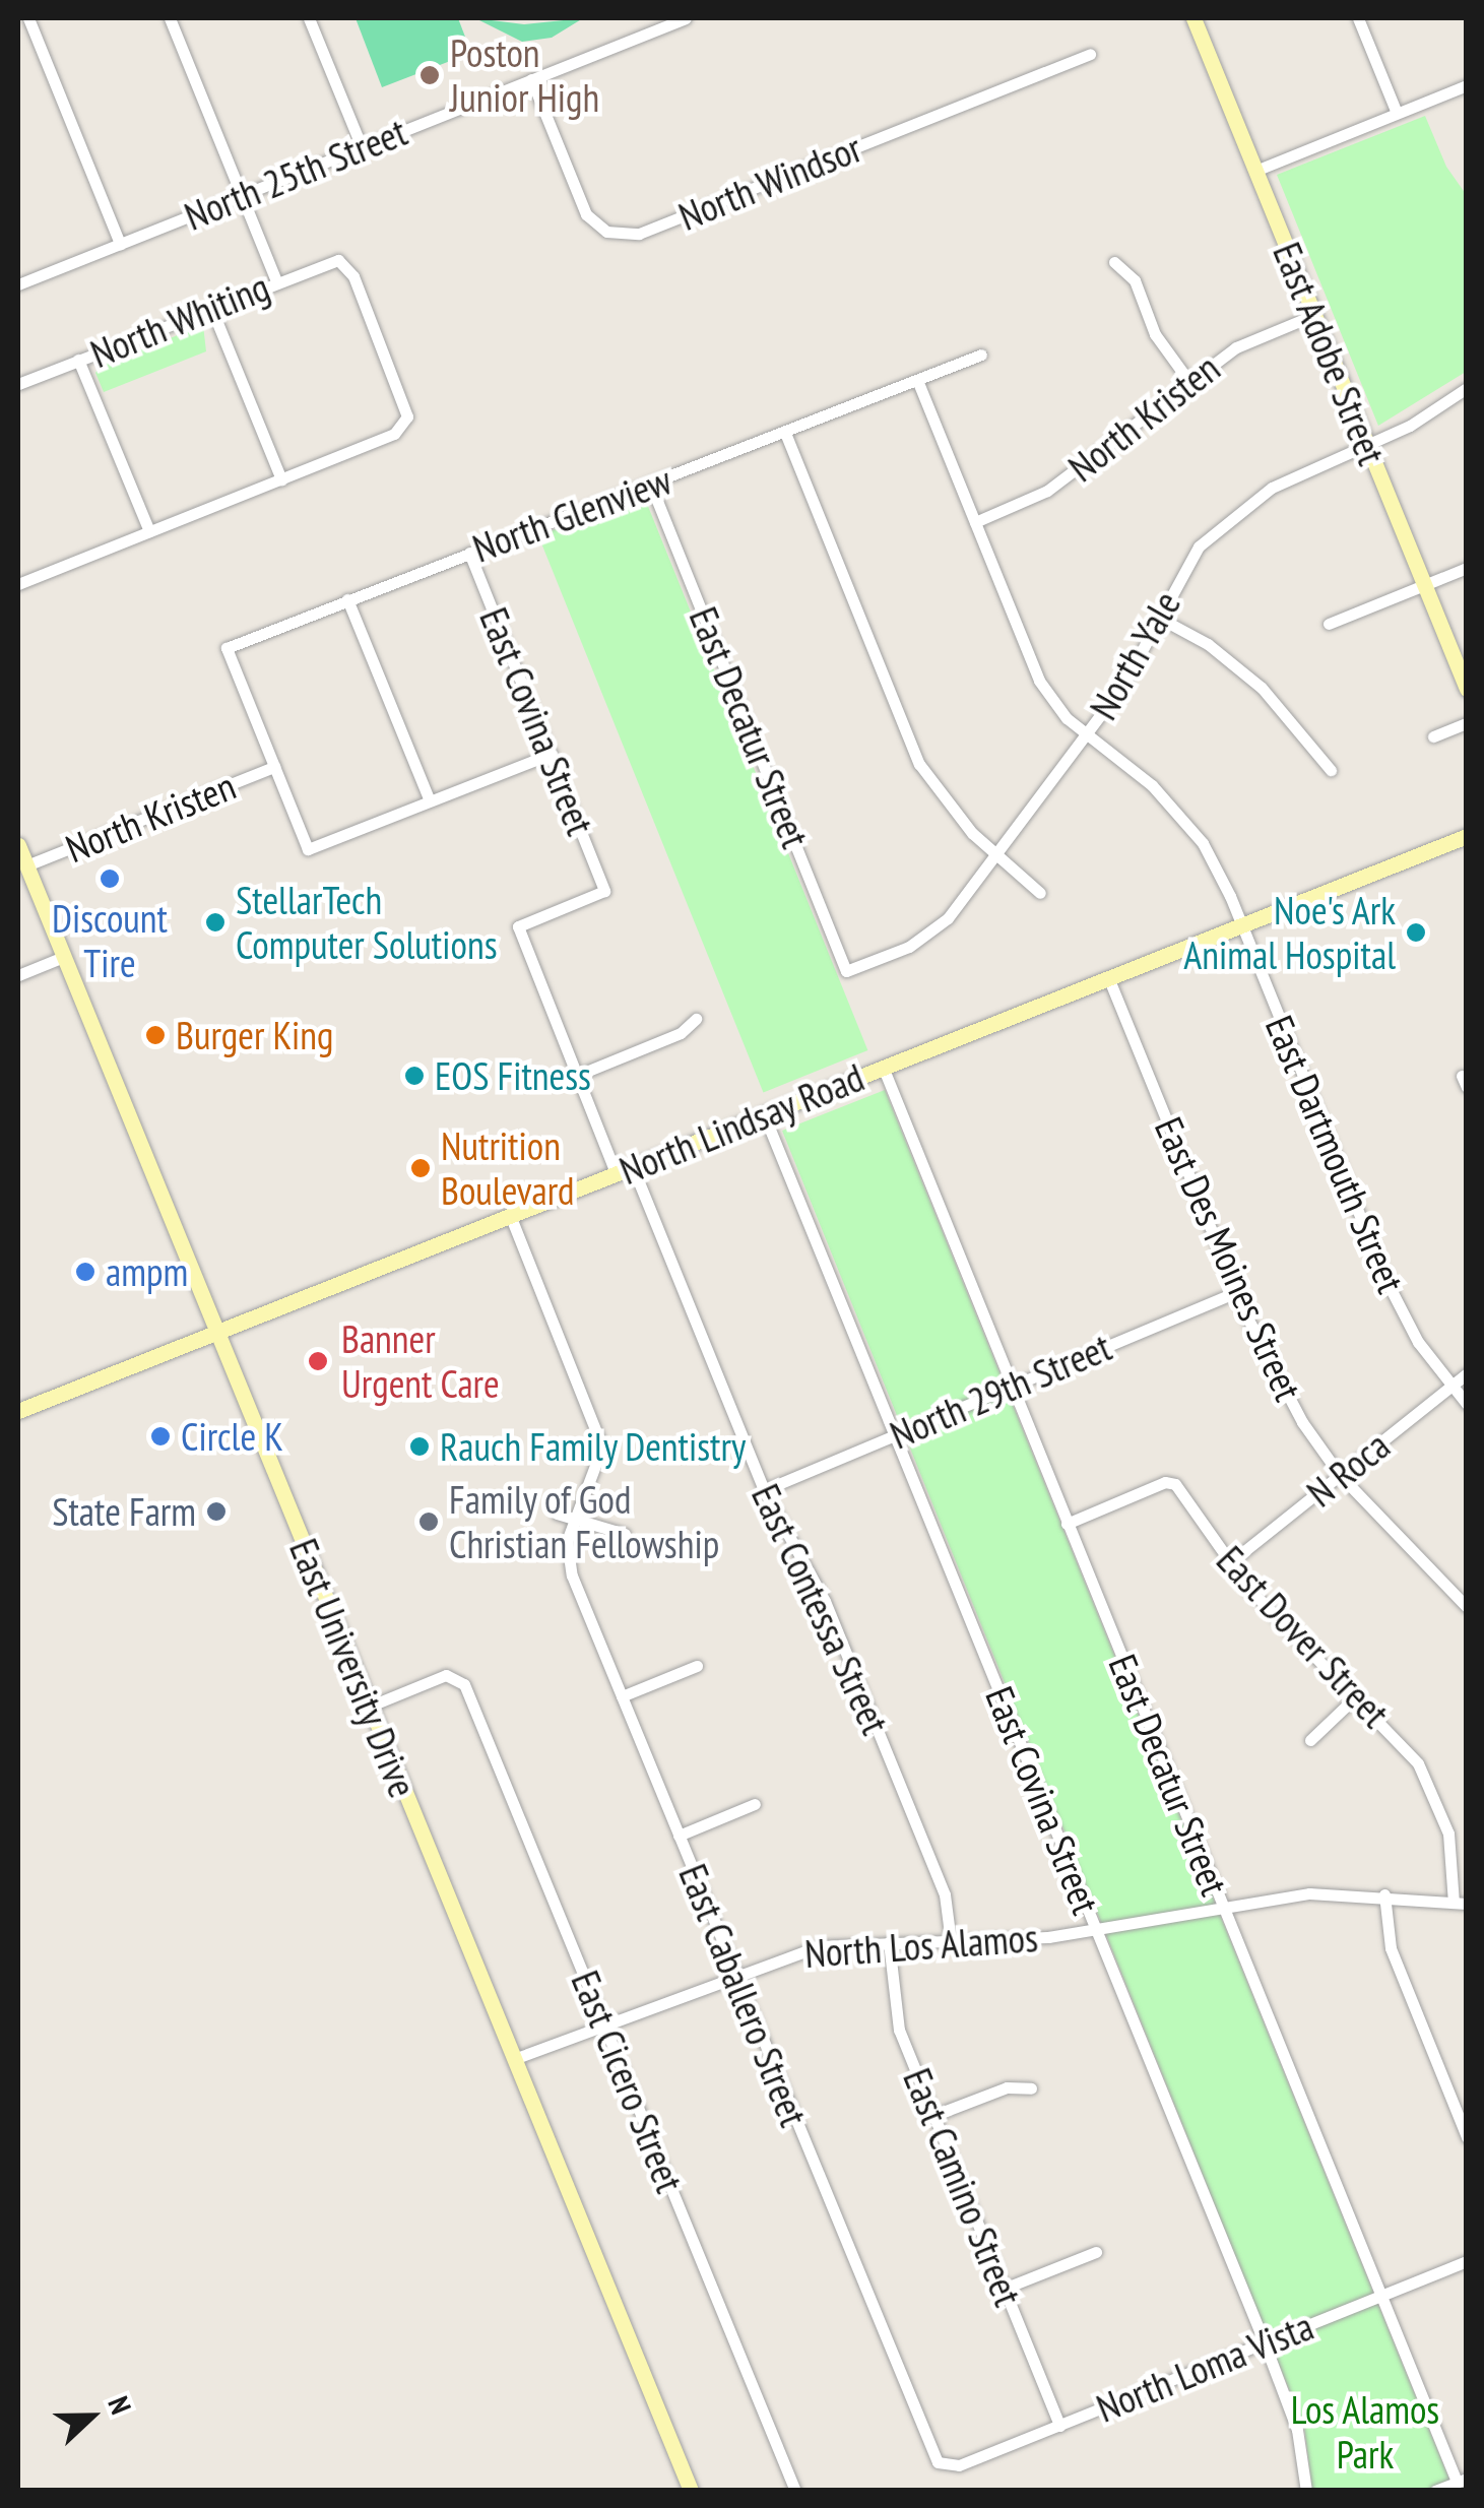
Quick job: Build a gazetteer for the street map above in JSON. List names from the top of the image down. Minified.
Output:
{"streets":{"main road":["East Adobe Street","North Lindsay Road","East University Drive"],"street":["North 25th Street","North Windsor","North Whiting","North Kristen","North Glenview","North Yale","East Covina Street","East Decatur Street","East Dartmouth Street","East Des Moines Street","North 29th Street","N Roca","East Contessa Street","East Dover Street","North Los Alamos","East Caballero Street","East Cicero Street","East Camino Street","North Loma Vista"]},"crossings":[["North 25th Street","North Windsor"],["East Adobe Street","North Kristen"],["East Adobe Street","North Yale"],["North Kristen","North Glenview"],["North Kristen","East Dartmouth Street"],["North Kristen","East University Drive"],["North Glenview","East Covina Street"],["North Glenview","East Decatur Street"],["North Glenview","East Dartmouth Street"],["North Yale","East Decatur Street"],["North Yale","East Dartmouth Street"],["East Covina Street","North Lindsay Road"],["East Covina Street","North 29th Street"],["East Covina Street","North Los Alamos"],["East Covina Street","North Loma Vista"],["East Decatur Street","North Lindsay Road"],["East Decatur Street","North 29th Street"],["East Decatur Street","East Dover Street"],["East Decatur Street","North Los Alamos"],["East Decatur Street","North Loma Vista"],["North Lindsay Road","East Dartmouth Street"],["North Lindsay Road","East Des Moines Street"],["North Lindsay Road","East Contessa Street"],["North Lindsay Road","East University Drive"],["North Lindsay Road","East Caballero Street"],["East Dartmouth Street","N Roca"],["East Des Moines Street","North 29th Street"],["East Des Moines Street","N Roca"],["North 29th Street","East Contessa Street"],["N Roca","East Dover Street"],["East Contessa Street","North Los Alamos"],["East Dover Street","North Los Alamos"],["East University Drive","North Los Alamos"],["East University Drive","East Cicero Street"],["North Los Alamos","East Caballero Street"],["North Los Alamos","East Cicero Street"],["North Los Alamos","East Camino Street"],["East Caballero Street","North Loma Vista"],["East Camino Street","North Loma Vista"]],"parks":["Los Alamos Park"],"places":["Poston Junior High","Discount Tire","StellarTech Computer Solutions","Noe's Ark Animal Hospital","Burger King","EOS Fitness","Nutrition Boulevard","ampm","Banner Urgent Care","Circle K","Rauch Family Dentistry","State Farm","Family of God Christian Fellowship"],"north":"right"}
